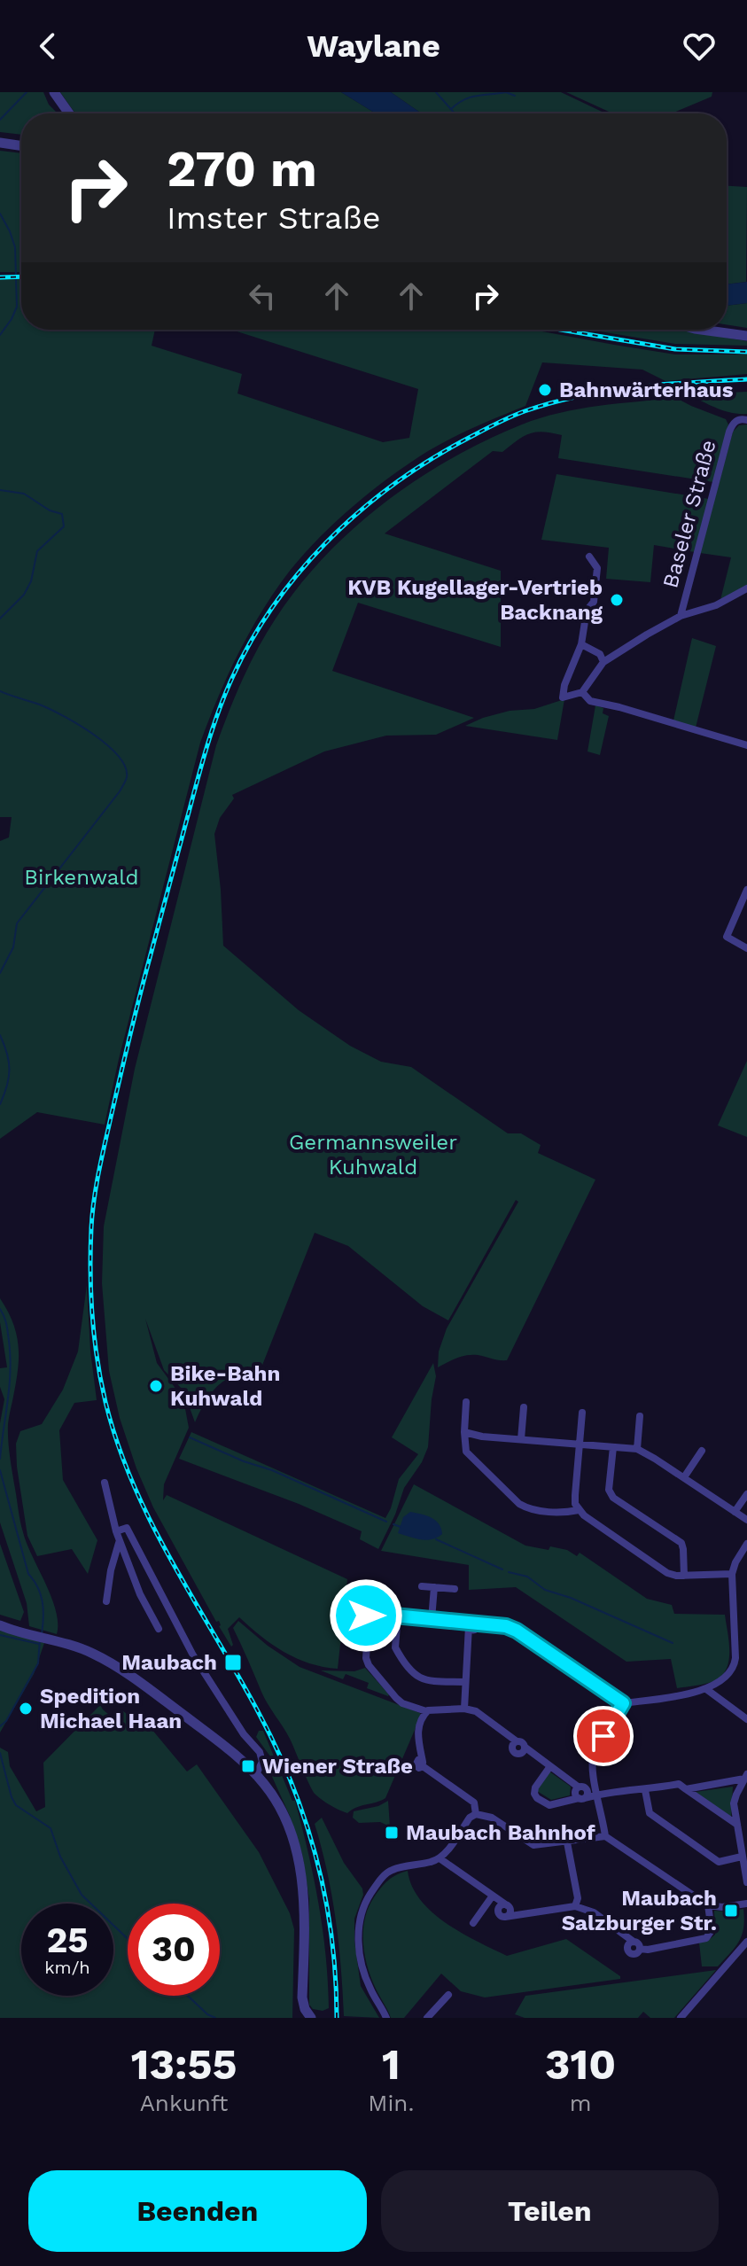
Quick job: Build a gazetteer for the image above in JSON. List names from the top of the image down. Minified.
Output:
{"streets":{"street":["Baseler Straße"]},"parks":["Birkenwald","Germannsweiler Kuhwald"],"places":{"other":["Bahnwärterhaus","KVB Kugellager-Vertrieb Backnang","Bike-Bahn Kuhwald","Spedition Michael Haan"],"transit":["Maubach","Wiener Straße","Maubach Bahnhof","Maubach Salzburger Str."]},"page":{"header":"Waylane","turn":["270 m","Imster Straße"],"speed":"25 km/h","limit":"30","eta":["13:55","Ankunft","1","Min.","310","m"],"buttons":["Beenden","Teilen"]}}
